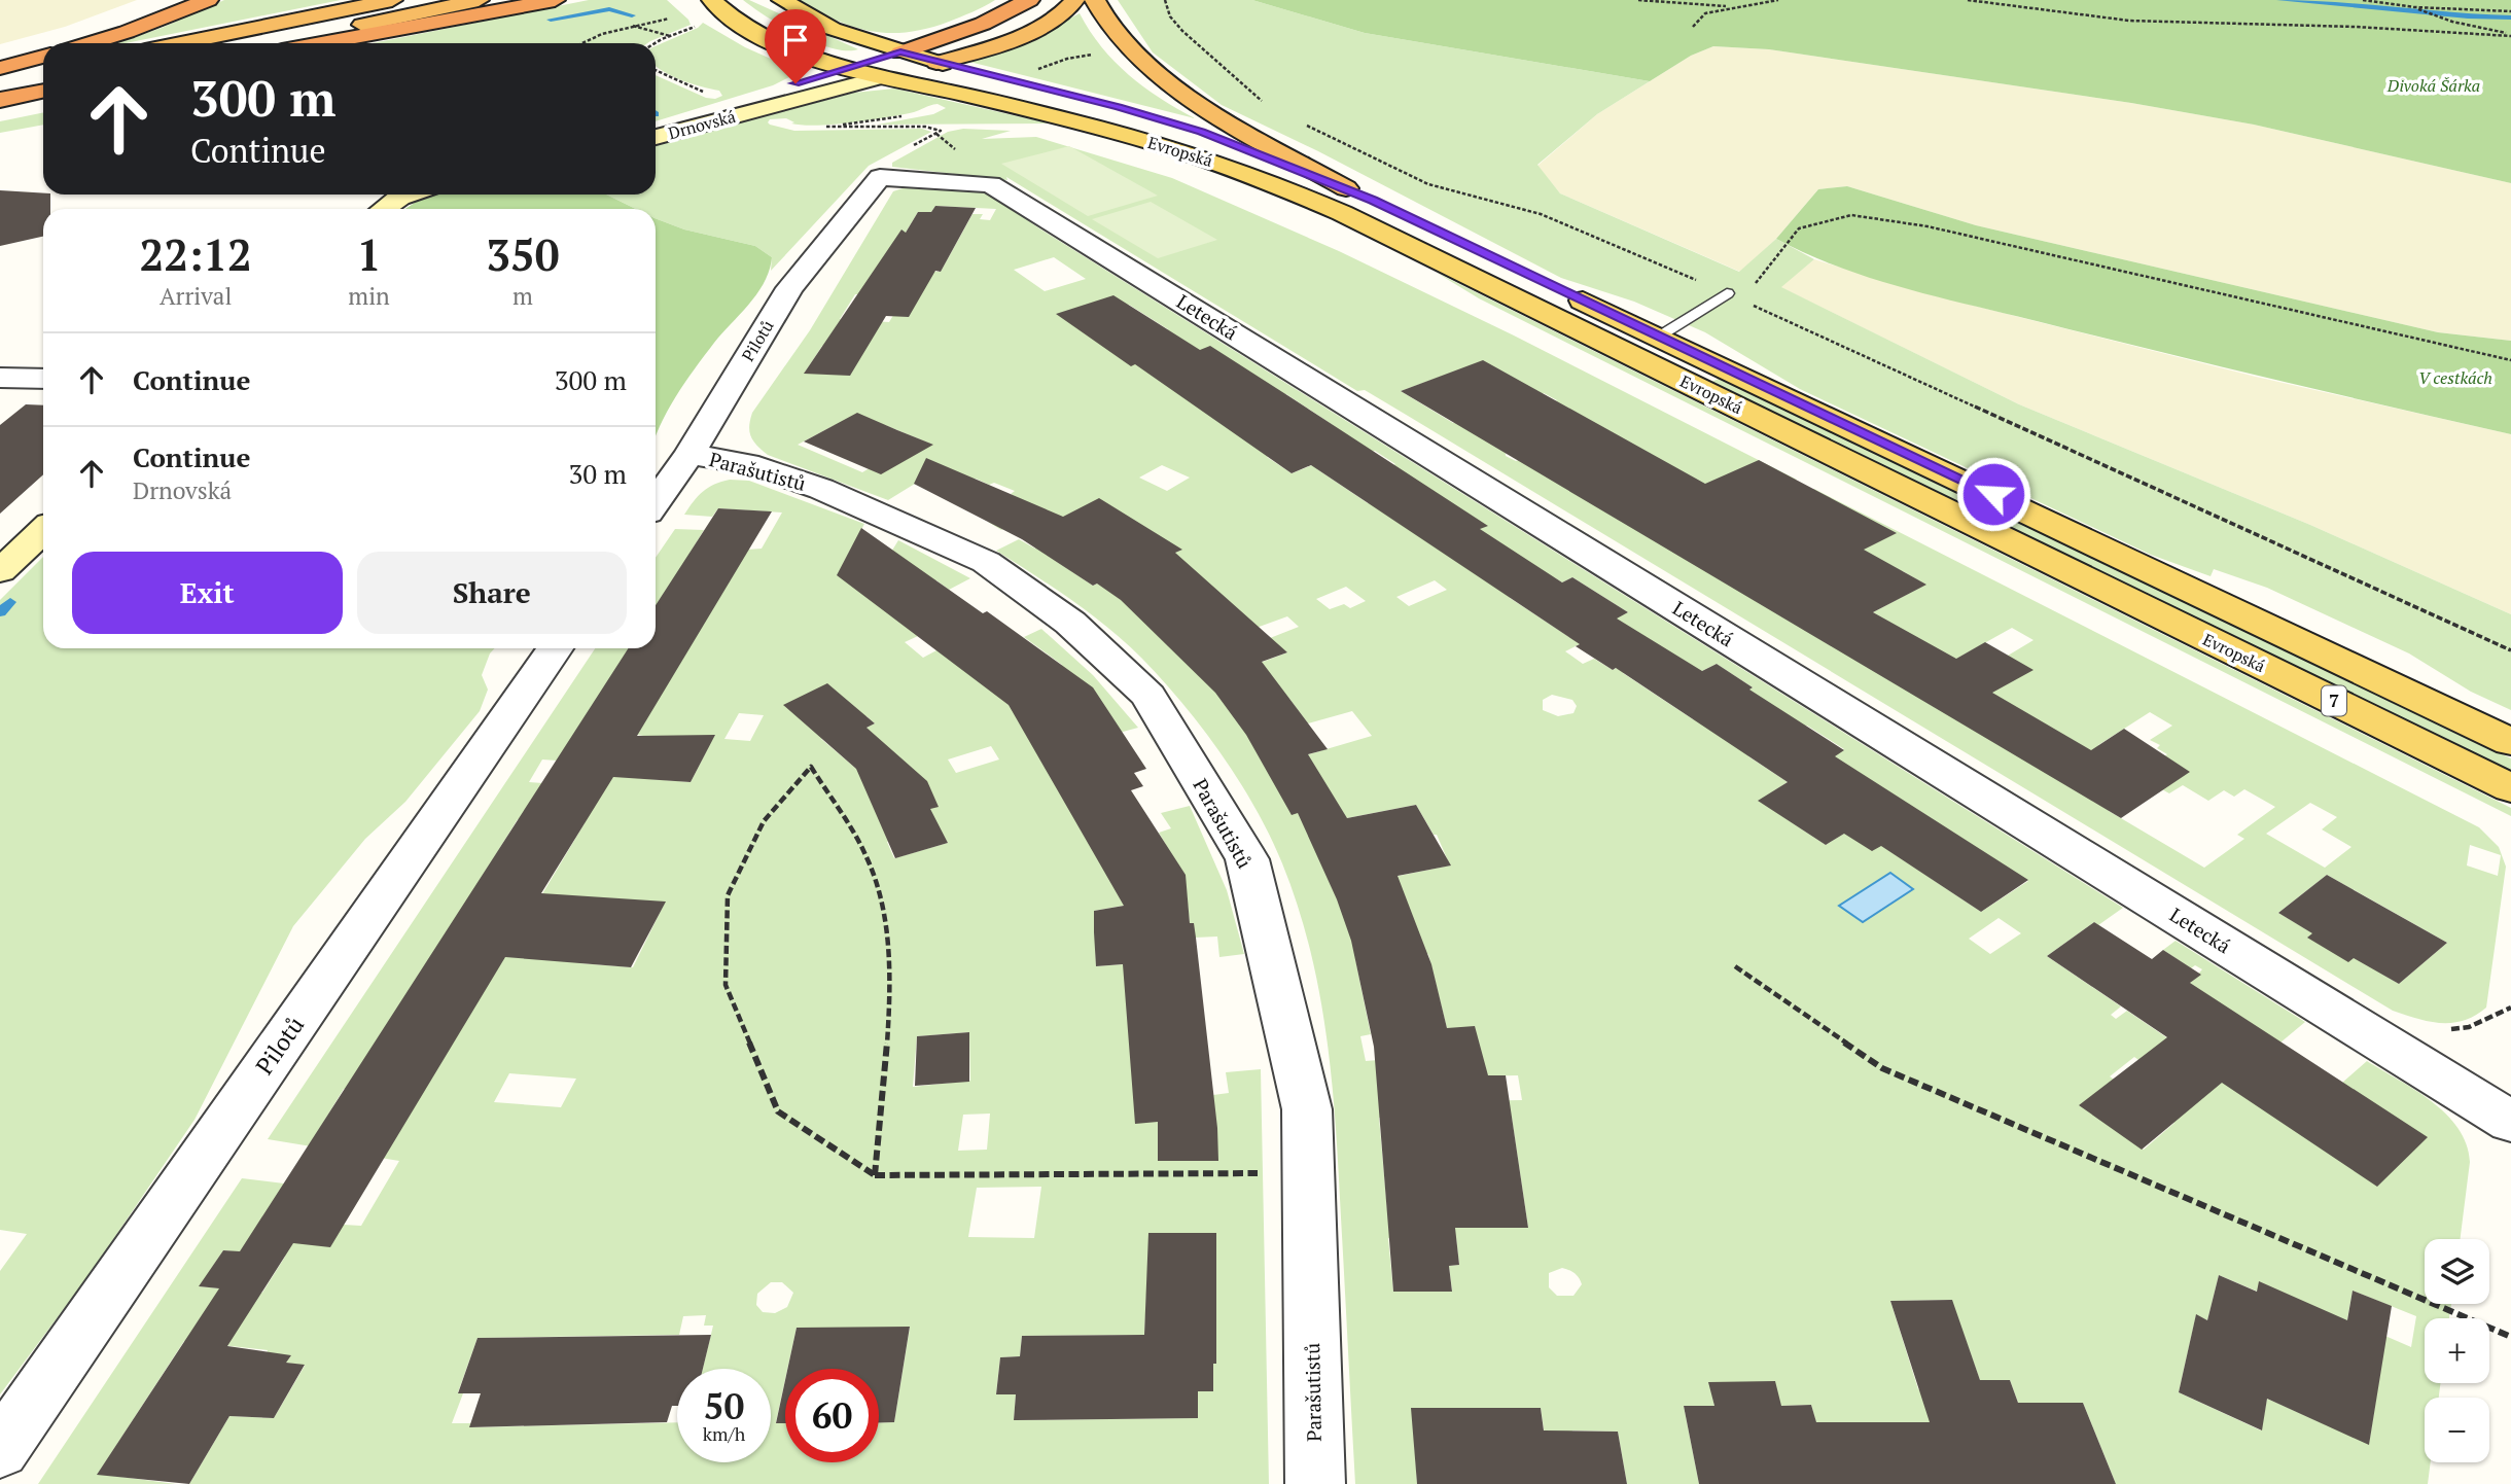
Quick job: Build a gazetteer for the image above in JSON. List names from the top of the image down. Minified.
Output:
{"streets":{"main road":["Drnovská","Evropská","7"],"street":["Letecká","Pilotů","Parašutistů"]},"crossings":[["Drnovská","Evropská"],["Drnovská","7"],["Evropská","7"],["Letecká","Pilotů"],["Pilotů","Parašutistů"]],"parks":["Divoká Šárka","V cestkách"],"page":{"turn":["300 m","Continue"],"eta":["22:12","Arrival","1","min","350","m"],"list":[{"name":"Continue","value":"300 m"},{"name":"Continue","note":"Drnovská","value":"30 m"}],"buttons":["Exit","Share"],"map_buttons":["+","−"],"speed":"50 km/h","limit":"60"}}
